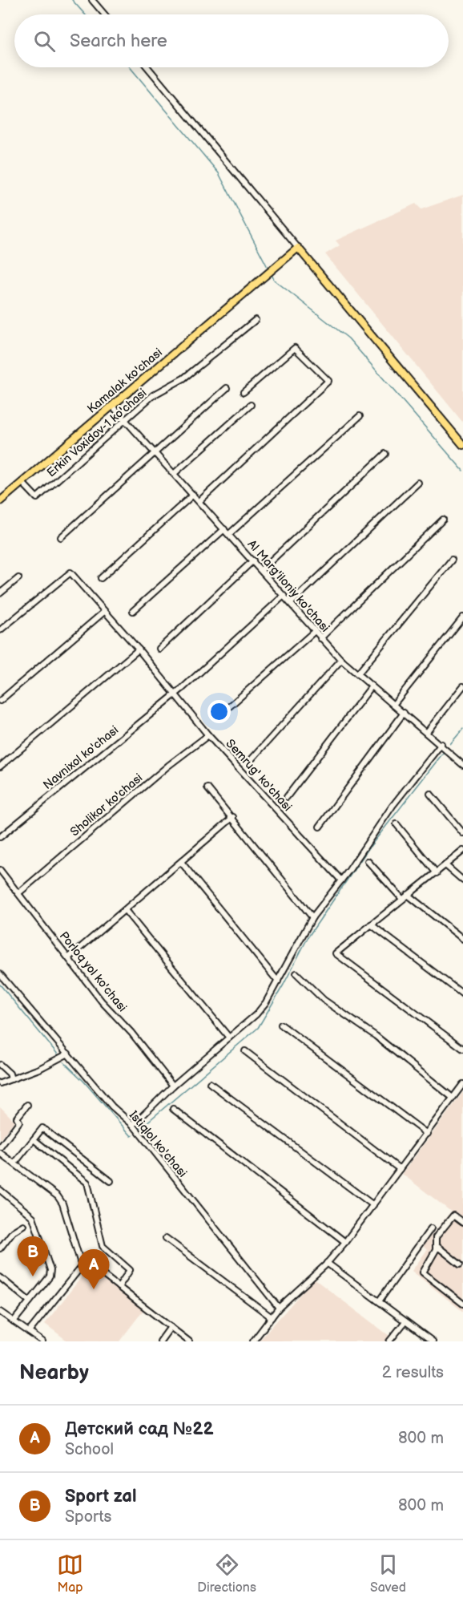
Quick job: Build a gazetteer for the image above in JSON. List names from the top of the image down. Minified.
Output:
{"streets":{"main road":["Kamalak ko'chasi"],"street":["Erkin Voxidov-1 ko'chasi","Al Marg'iloniy ko'chasi","Navnixol ko'chasi","Semrug' ko'chasi","Sholikor ko'chasi","Porloq yol ko'chasi","Istiqlol ko'chasi"]},"crossings":[["Kamalak ko'chasi","Erkin Voxidov-1 ko'chasi"],["Kamalak ko'chasi","Al Marg'iloniy ko'chasi"],["Erkin Voxidov-1 ko'chasi","Al Marg'iloniy ko'chasi"],["Al Marg'iloniy ko'chasi","Navnixol ko'chasi"],["Navnixol ko'chasi","Semrug' ko'chasi"],["Semrug' ko'chasi","Sholikor ko'chasi"],["Sholikor ko'chasi","Porloq yol ko'chasi"]],"page":{"search":"Search here","pins":["B","A"],"heading":["Nearby","2 results"],"list":[{"mark":"A","name":"Детский сад №22","note":"School","value":"800 m"},{"mark":"B","name":"Sport zal","note":"Sports","value":"800 m"}],"nav":["Map","Directions","Saved"]}}
